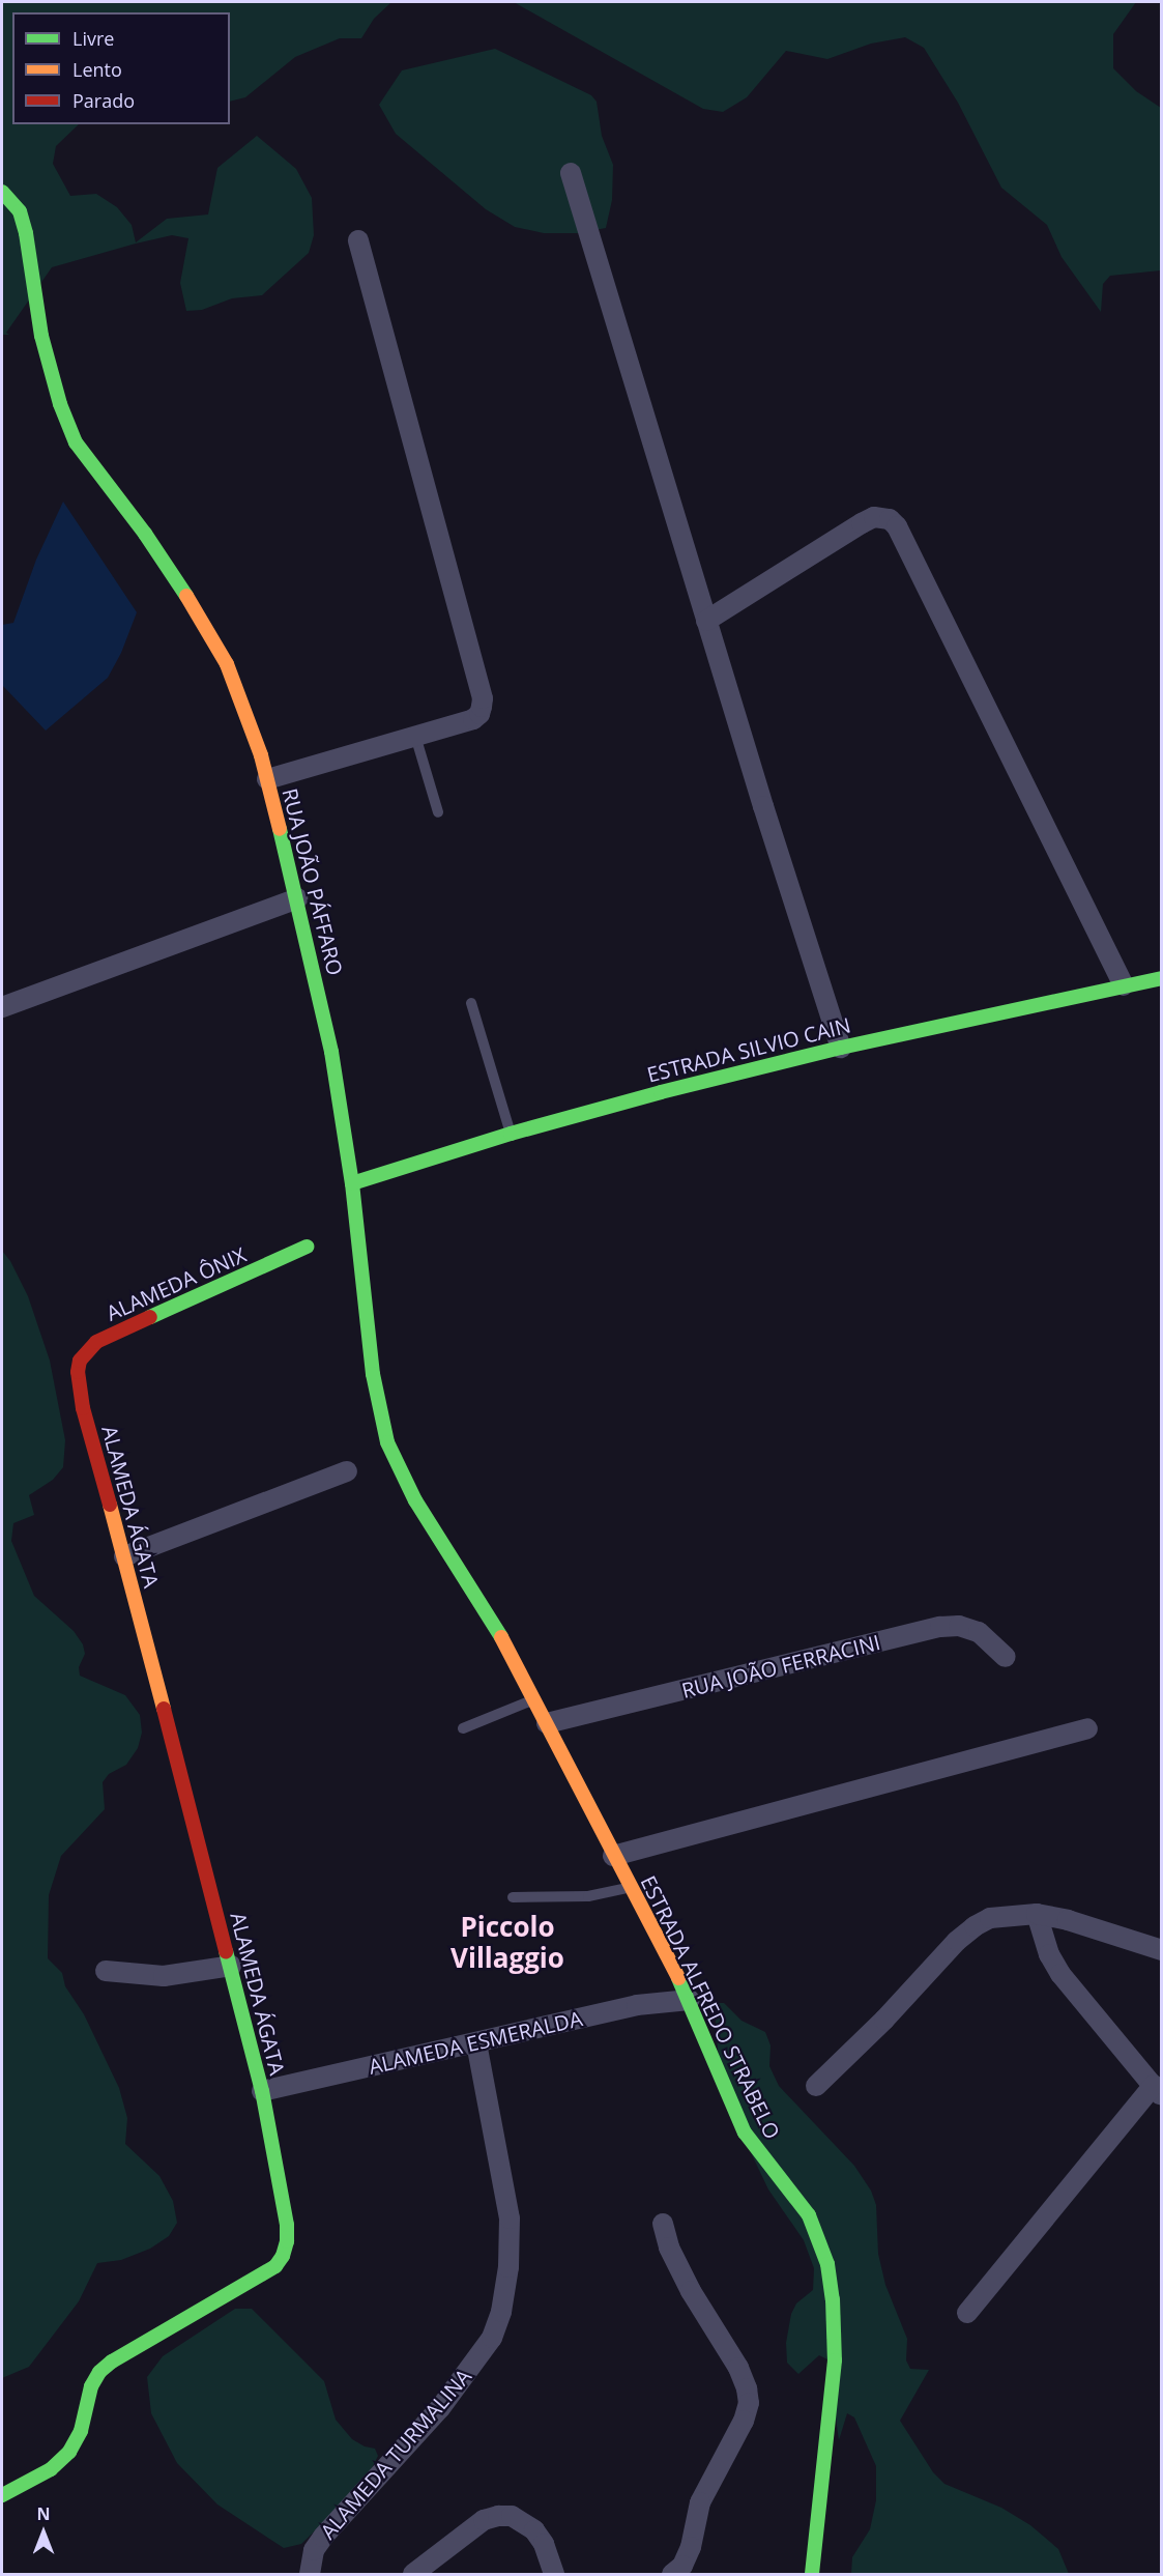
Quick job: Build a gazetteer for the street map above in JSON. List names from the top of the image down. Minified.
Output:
{"streets":{"street":["RUA JOÃO PÁFFARO","ESTRADA SILVIO CAIN","ALAMEDA ÔNIX","ALAMEDA ÁGATA","RUA JOÃO FERRACINI","ESTRADA ALFREDO STRABELO","ALAMEDA ESMERALDA","ALAMEDA TURMALINA"]},"crossings":[["RUA JOÃO PÁFFARO","ESTRADA SILVIO CAIN"],["RUA JOÃO PÁFFARO","ESTRADA ALFREDO STRABELO"],["ALAMEDA ÔNIX","ALAMEDA ÁGATA"],["ALAMEDA ÁGATA","ALAMEDA ESMERALDA"],["RUA JOÃO FERRACINI","ESTRADA ALFREDO STRABELO"],["ESTRADA ALFREDO STRABELO","ALAMEDA ESMERALDA"],["ALAMEDA ESMERALDA","ALAMEDA TURMALINA"]],"districts":["Piccolo Villaggio"],"legend":["Livre","Lento","Parado"],"north":"top"}
